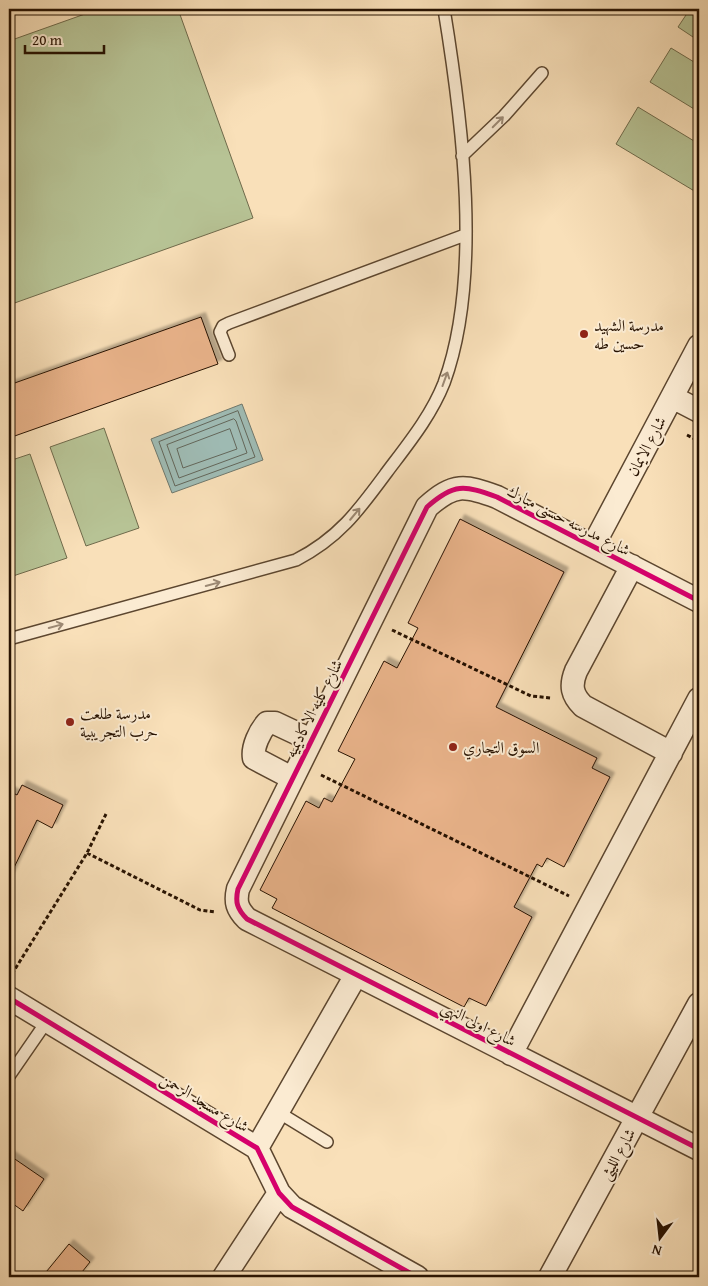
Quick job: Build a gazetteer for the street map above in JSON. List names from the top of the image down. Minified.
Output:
{"streets":{"street":["شارع الايمان","شارع مدرسه حسنى مبارك","شارع كليه الاكاديميه","شارع اولى النهي","شارع مسجد الرحمن","شارع الليثى"]},"crossings":[["شارع الايمان","شارع مدرسه حسنى مبارك"],["شارع مدرسه حسنى مبارك","شارع كليه الاكاديميه"],["شارع كليه الاكاديميه","شارع اولى النهي"],["شارع اولى النهي","شارع الليثى"]],"places":["مدرسة الشهيد حسين طه","مدرسة طلعت حرب التجريبية","السوق التجاري"],"scale_bar":"20 m","north":"bottom"}
